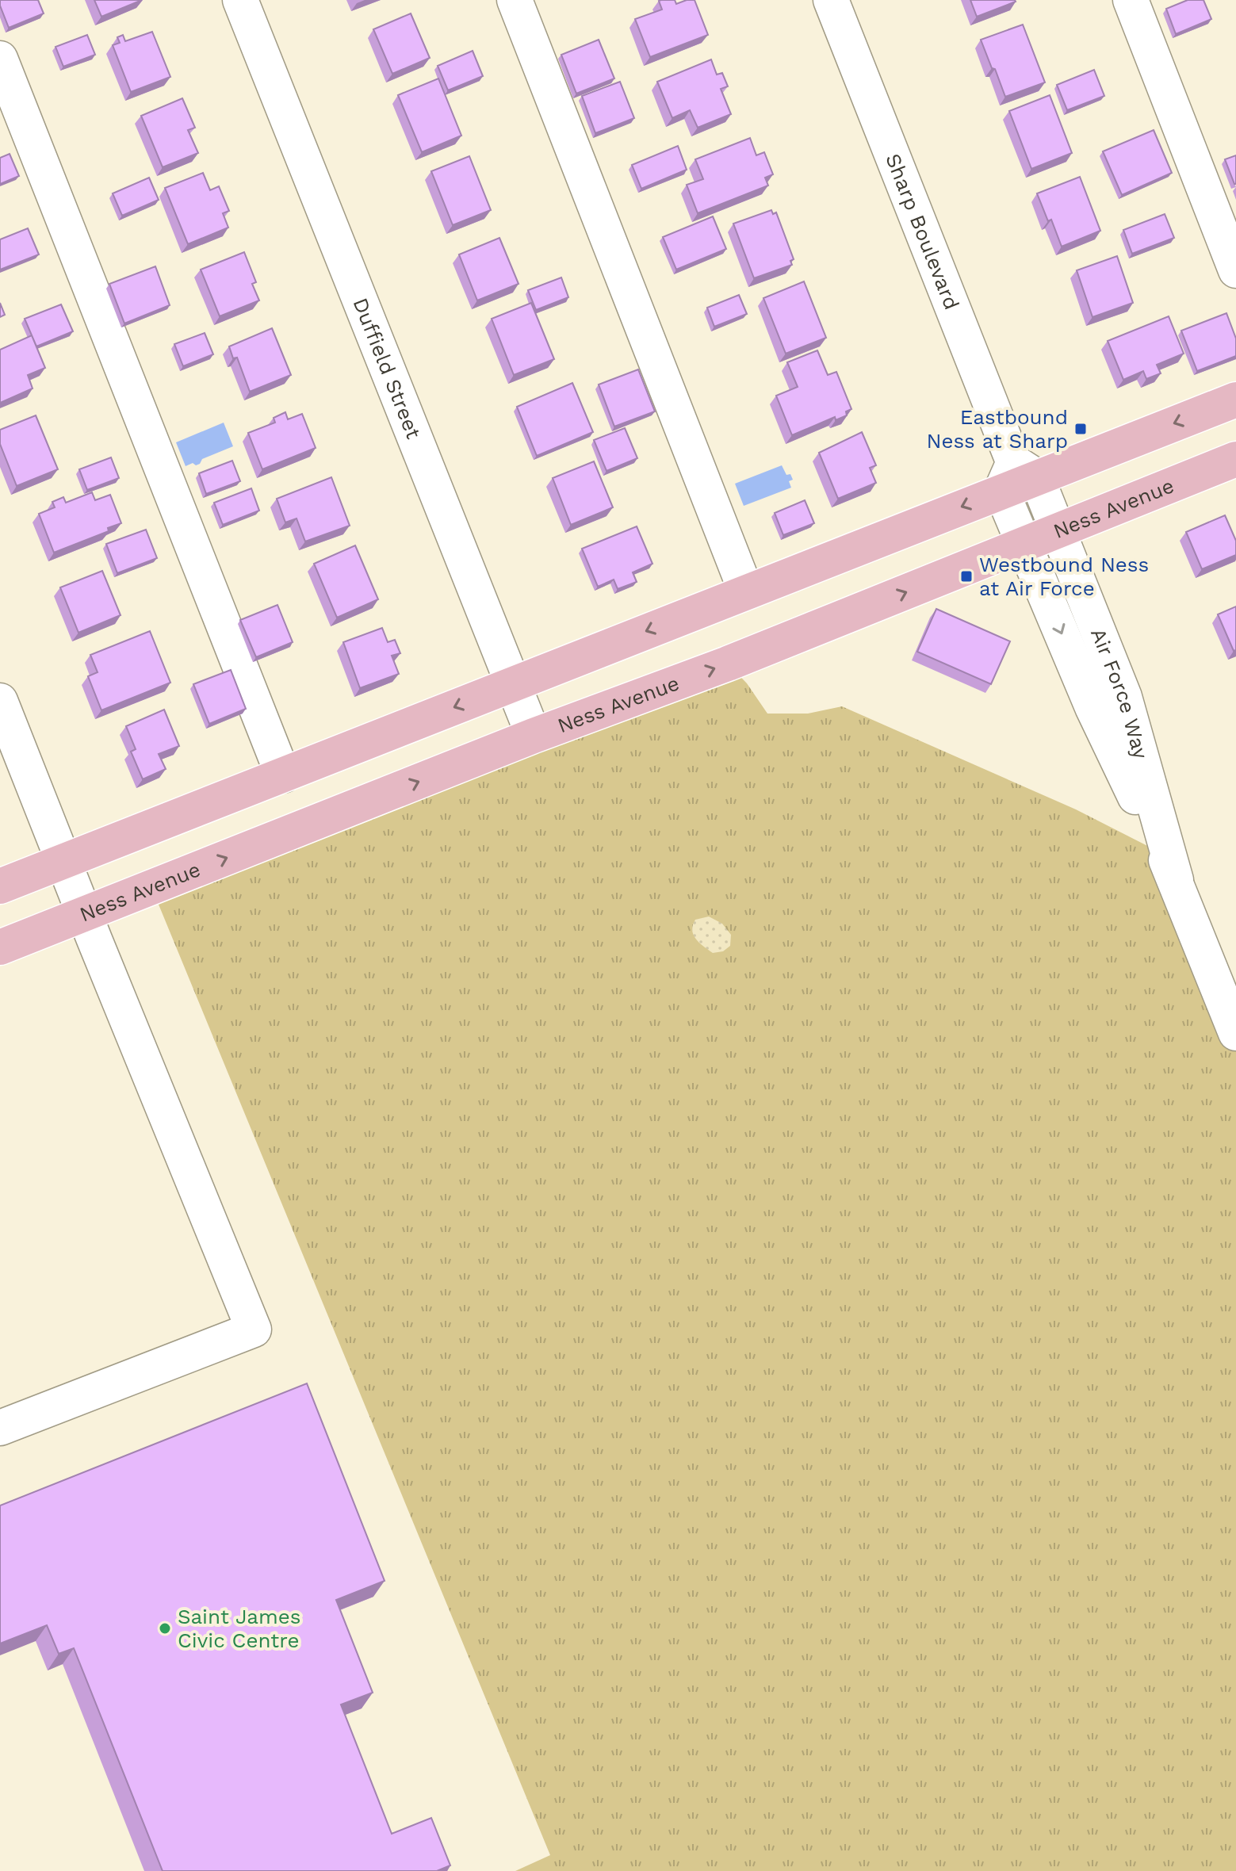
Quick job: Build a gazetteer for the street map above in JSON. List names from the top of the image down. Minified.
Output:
{"streets":{"main road":["Ness Avenue"],"street":["Sharp Boulevard","Duffield Street","Air Force Way"]},"crossings":[["Sharp Boulevard","Air Force Way"],["Duffield Street","Ness Avenue"],["Ness Avenue","Air Force Way"]],"places":{"transit":["Eastbound Ness at Sharp","Westbound Ness at Air Force"],"other":["Saint James Civic Centre"]}}
